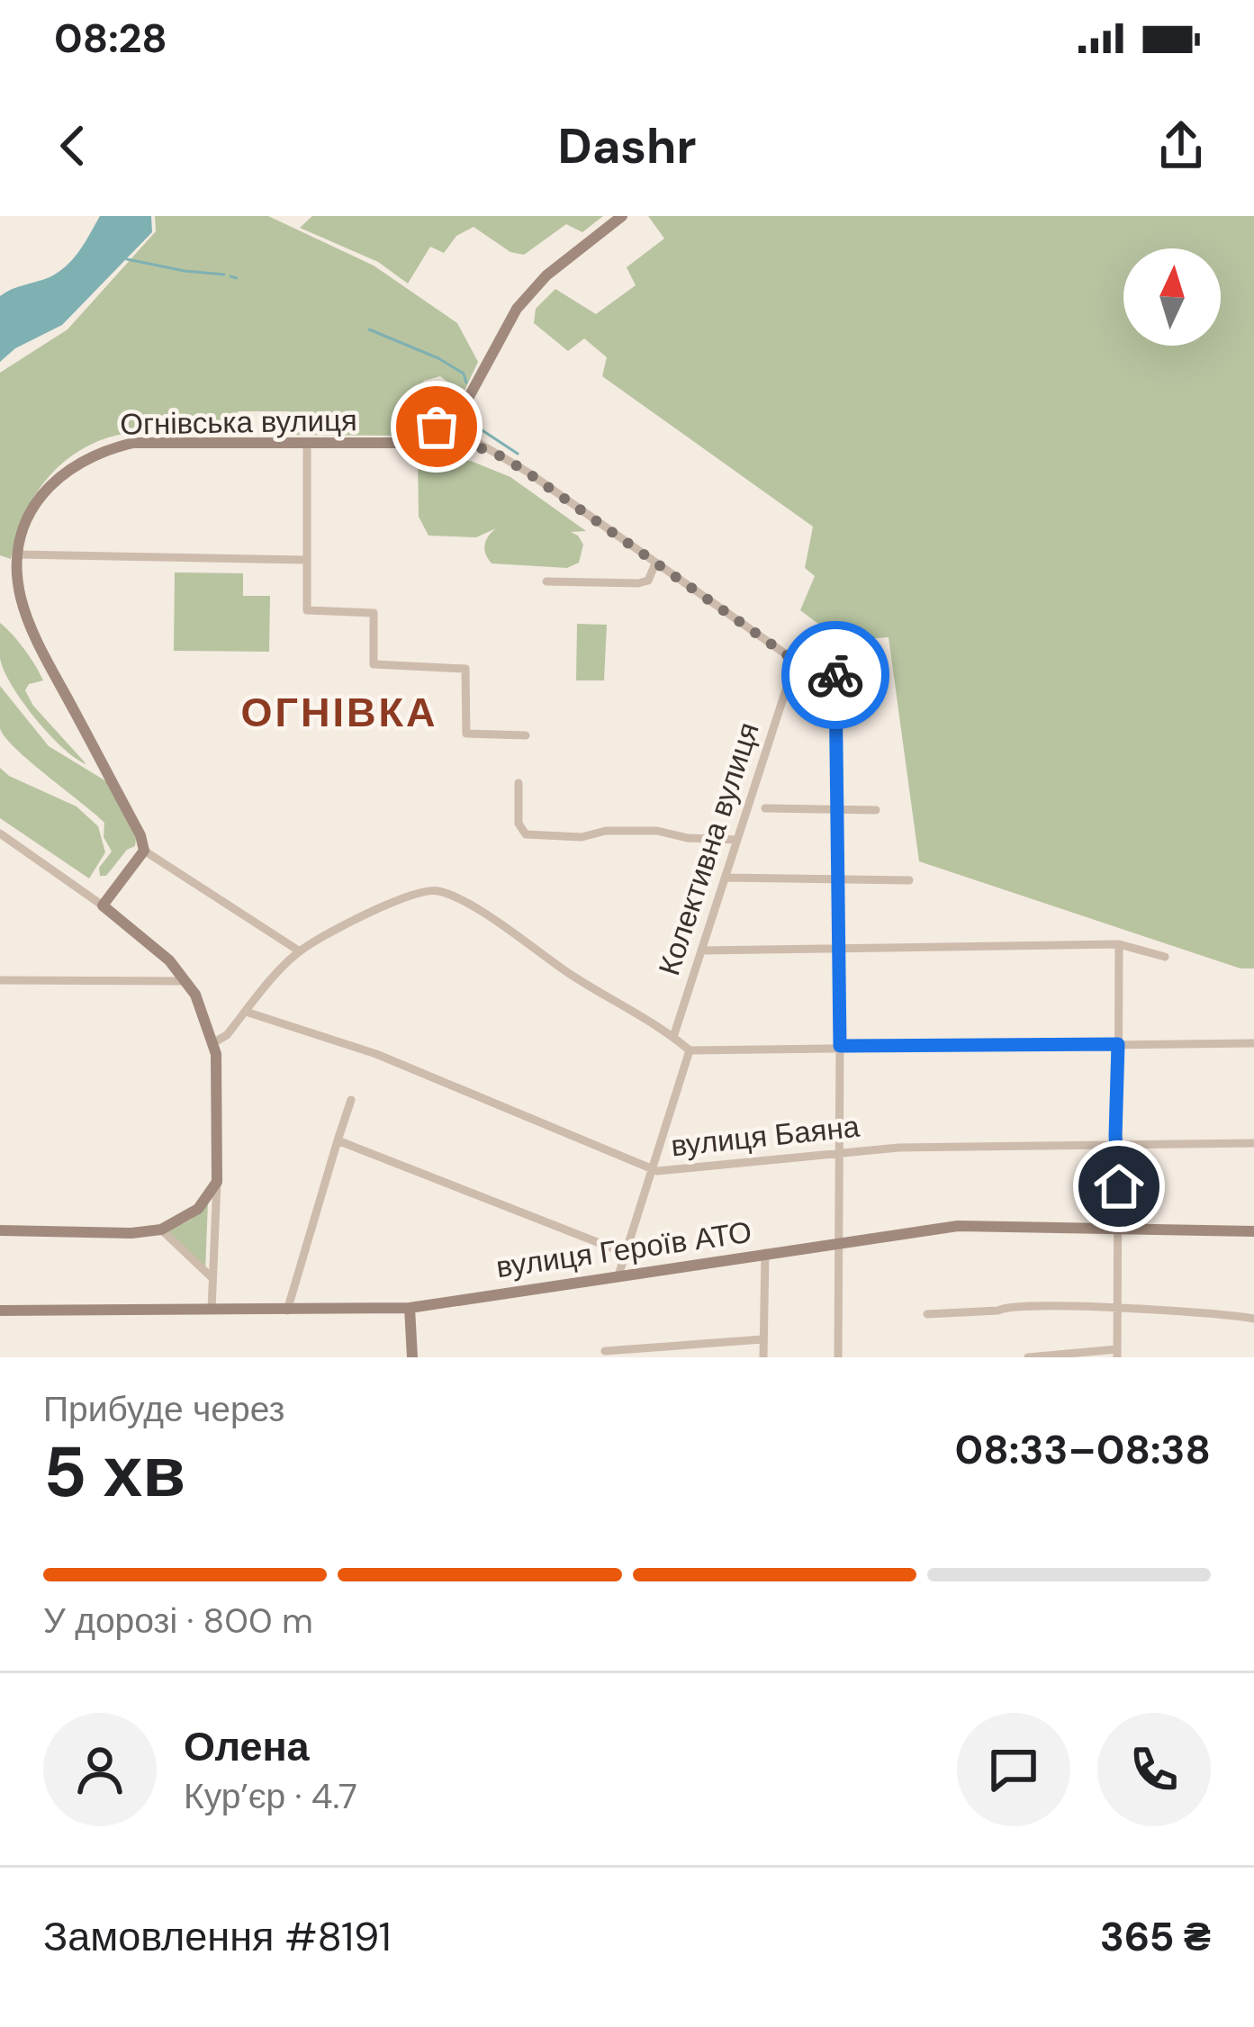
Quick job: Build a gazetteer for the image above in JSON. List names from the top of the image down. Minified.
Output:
{"streets":{"street":["Огнівська вулиця","Колективна вулиця","вулиця Баяна","вулиця Героїв АТО"]},"districts":["ОГНІВКА"],"north":"top","page":{"status":"08:28","header":"Dashr","heading":["5 хв","Прибуде через","08:33–08:38"],"panel":["Олена","Кур’єр · 4.7","Замовлення #8191","365 ₴"],"bar":"У дорозі · 800 m"}}
